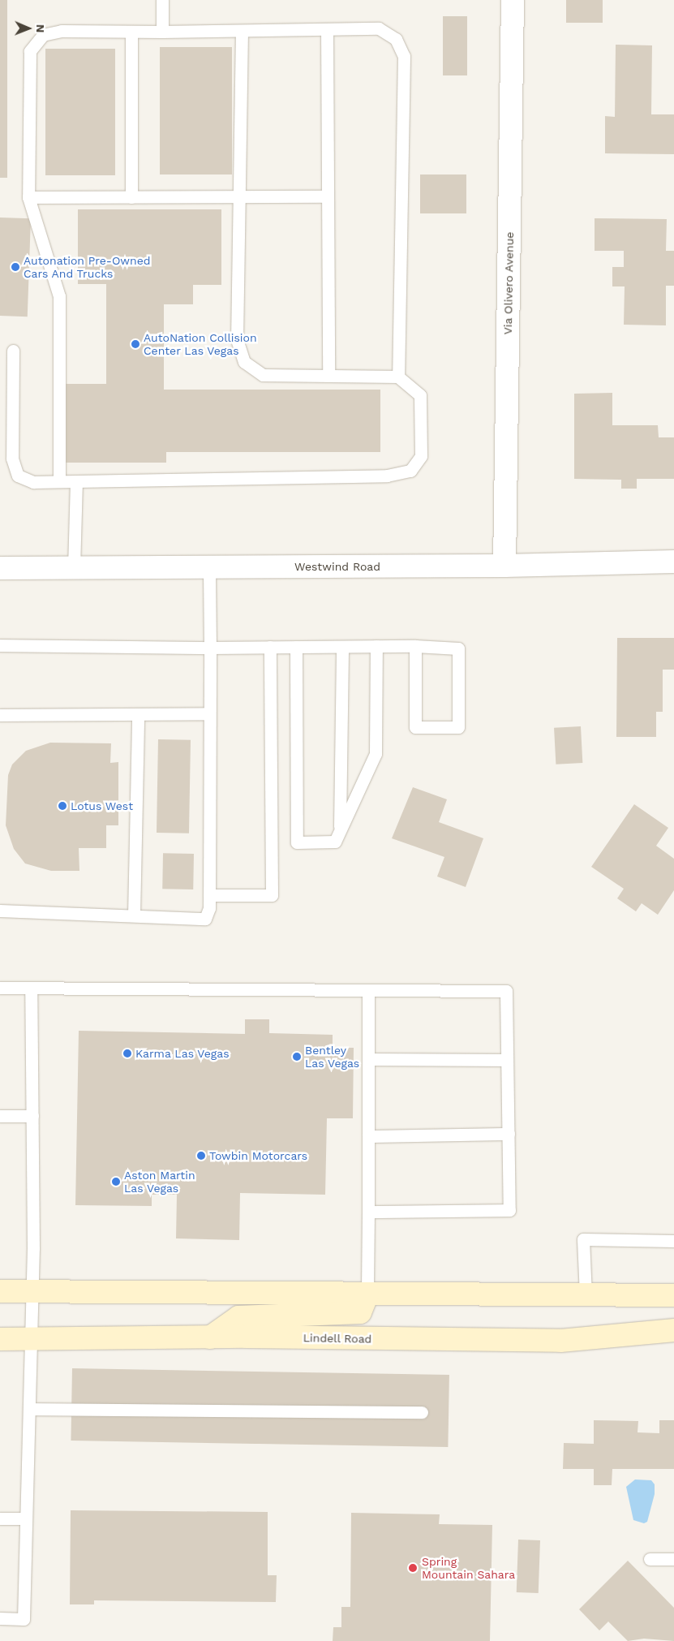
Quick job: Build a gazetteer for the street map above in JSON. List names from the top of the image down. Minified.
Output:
{"streets":{"street":["Via Olivero Avenue","Westwind Road","Lindell Road"]},"crossings":[["Via Olivero Avenue","Westwind Road"]],"places":["Autonation Pre-Owned Cars And Trucks","AutoNation Collision Center Las Vegas","Lotus West","Karma Las Vegas","Bentley Las Vegas","Towbin Motorcars","Aston Martin Las Vegas","Spring Mountain Sahara"],"north":"right"}
